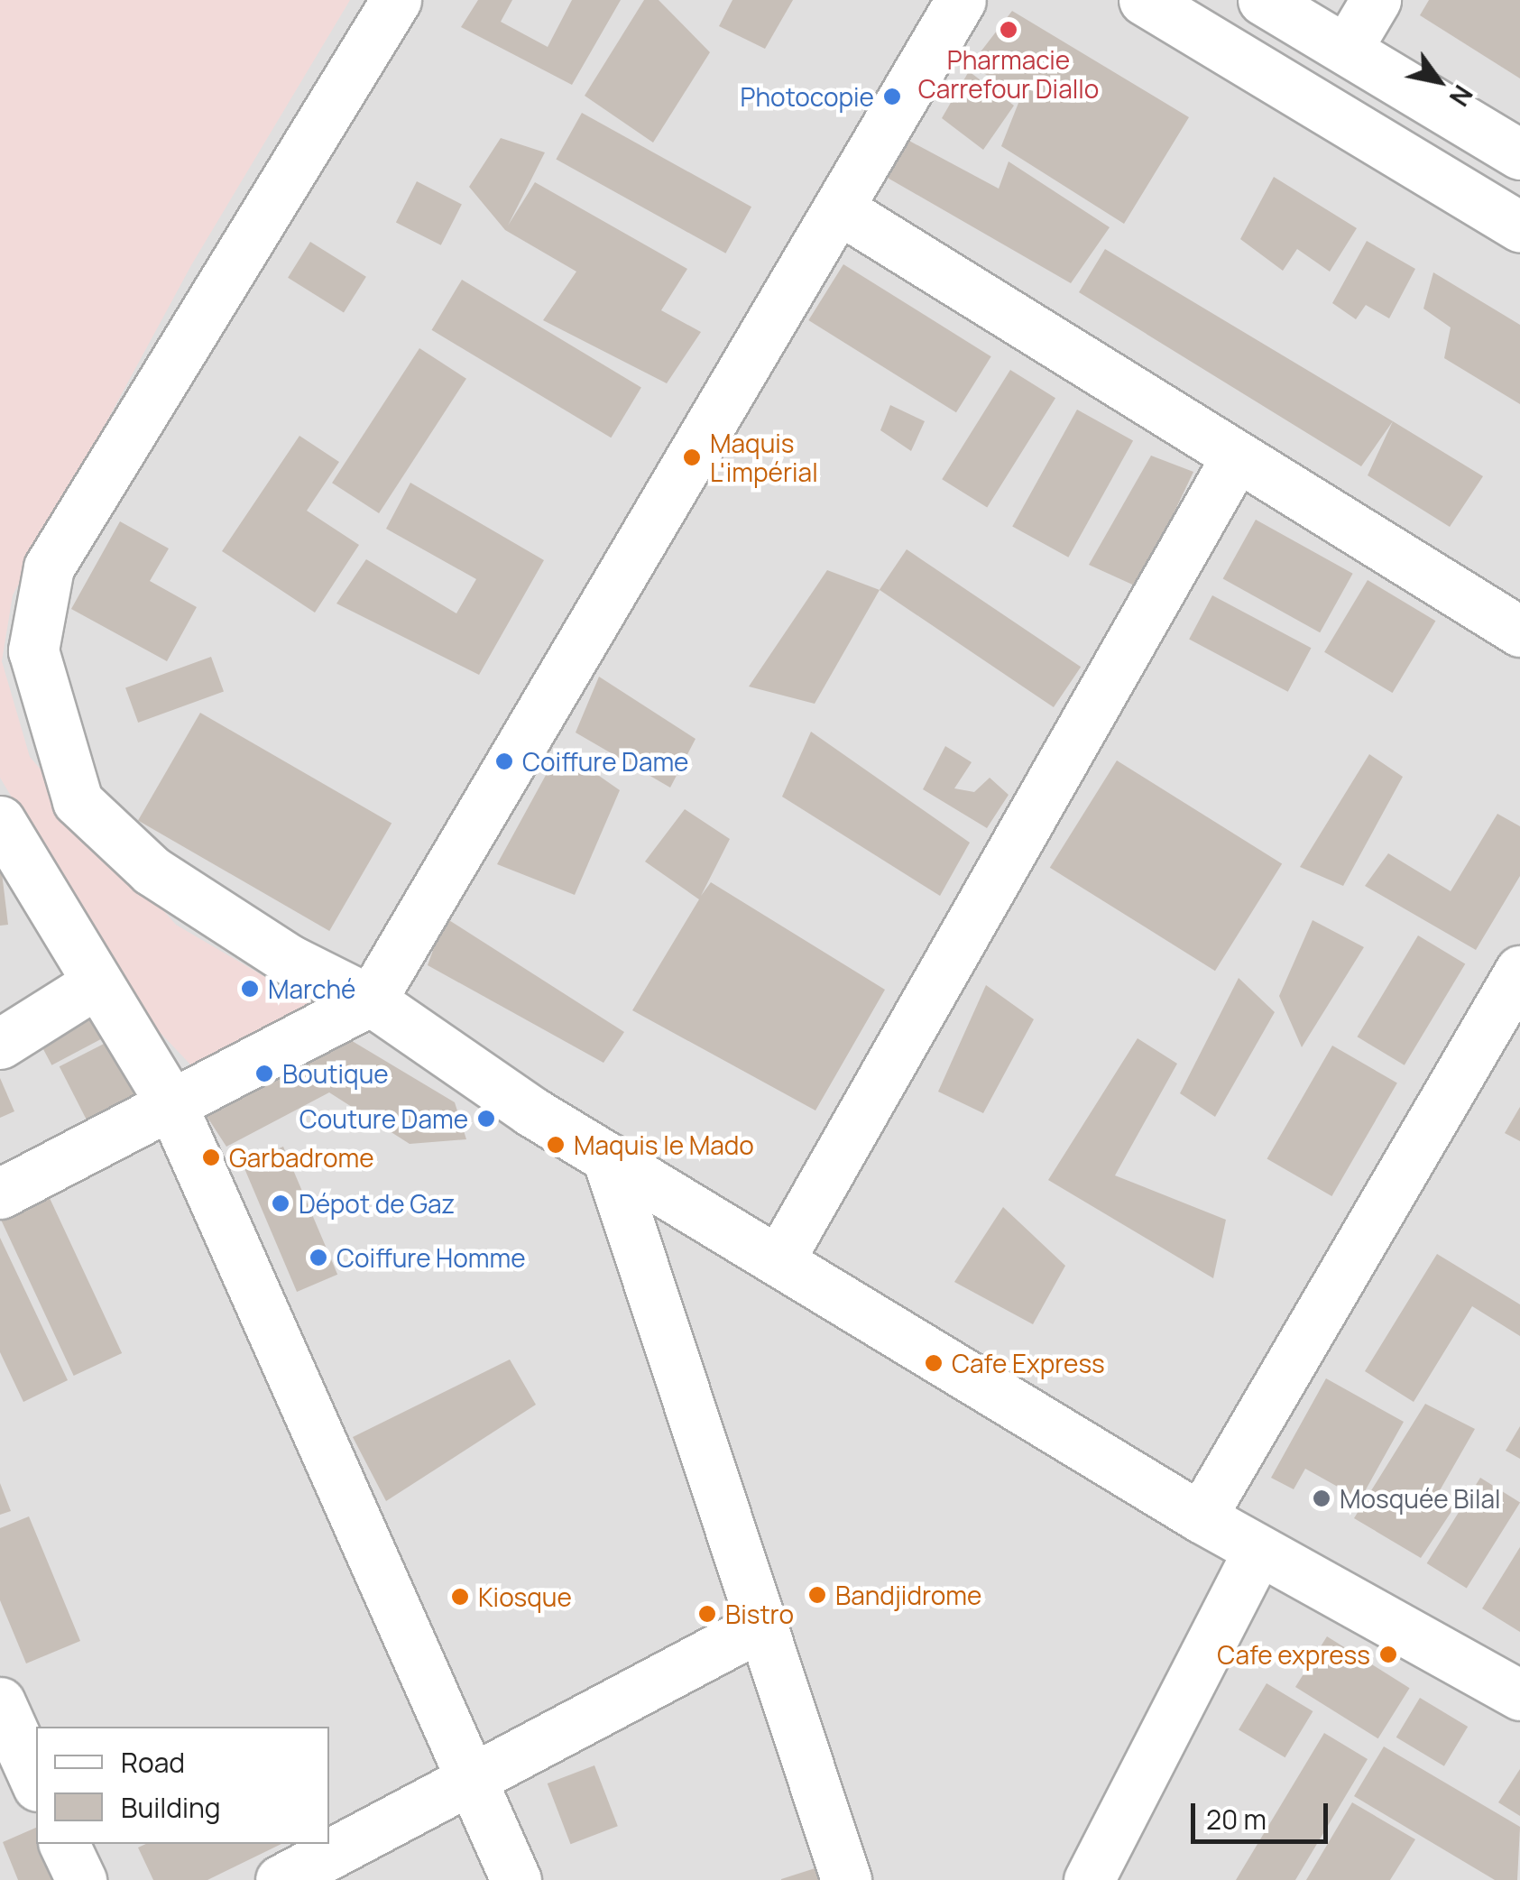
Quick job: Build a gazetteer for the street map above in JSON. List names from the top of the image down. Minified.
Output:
{"places":["Pharmacie Carrefour Diallo","Photocopie","Maquis L'impérial","Coiffure Dame","Marché","Boutique","Couture Dame","Maquis le Mado","Garbadrome","Dépot de Gaz","Coiffure Homme","Cafe Express","Mosquée Bilal","Bandjidrome","Kiosque","Bistro","Cafe express"],"legend":["Road","Building"],"scale_bar":"20 m","north":"bottom right"}
